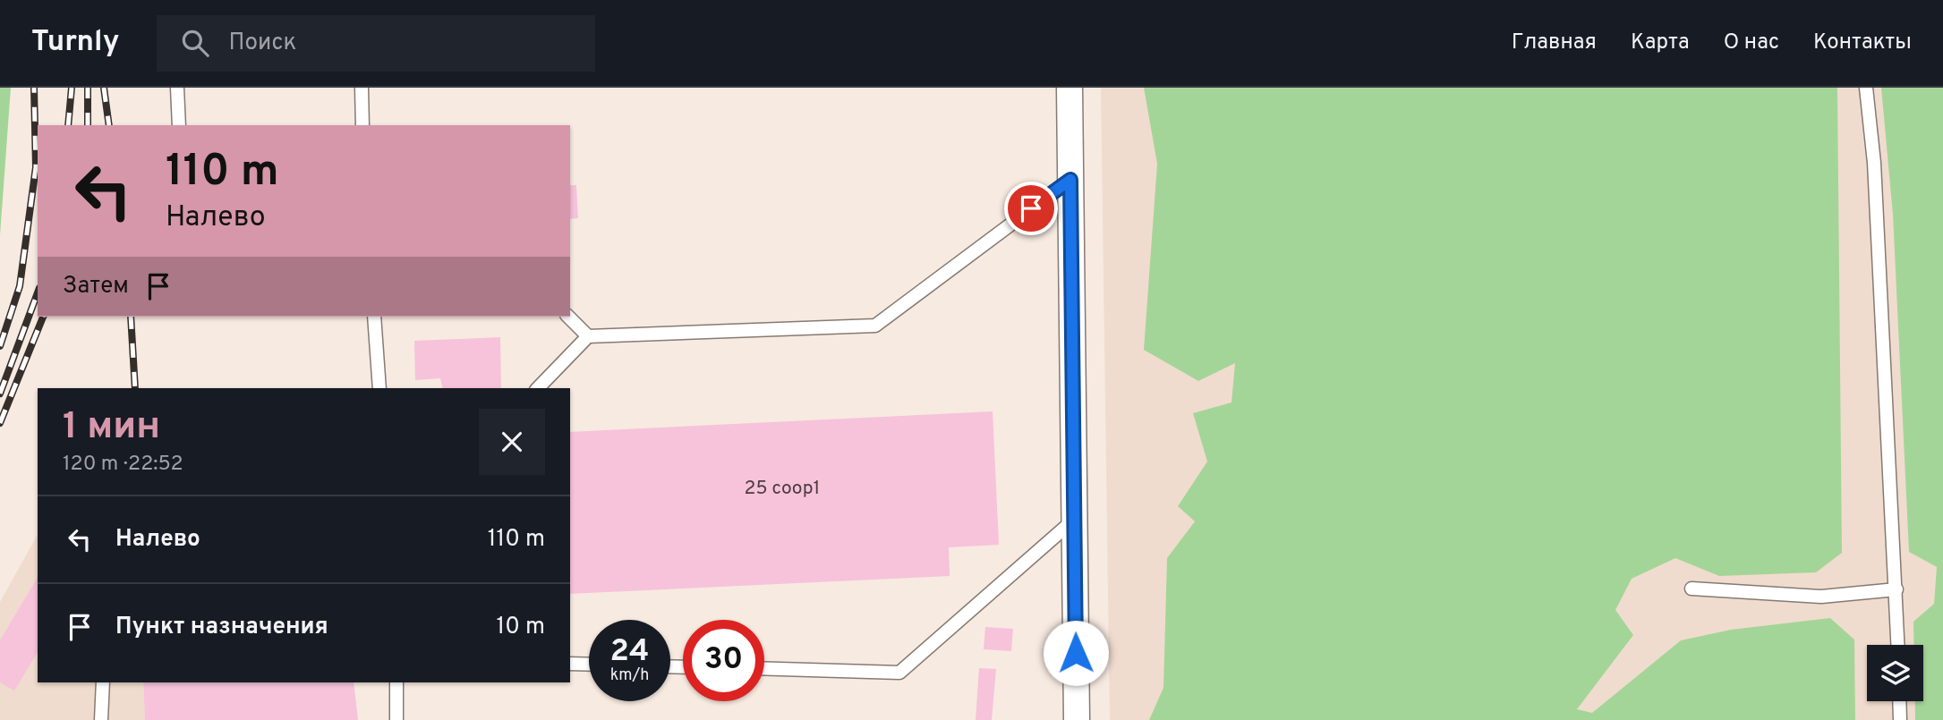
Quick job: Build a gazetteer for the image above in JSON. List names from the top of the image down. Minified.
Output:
{"house_numbers":["25 соор1"],"page":{"header":"Turnly","search":"Поиск","nav":["Главная","Карта","О нас","Контакты"],"turn":["110 m","Налево"],"then":"Затем","heading":["1 мин","120 m · 22:52"],"list":[{"name":"Налево","value":"110 m"},{"name":"Пункт назначения","value":"10 m"}],"speed":"24 km/h","limit":"30"}}
